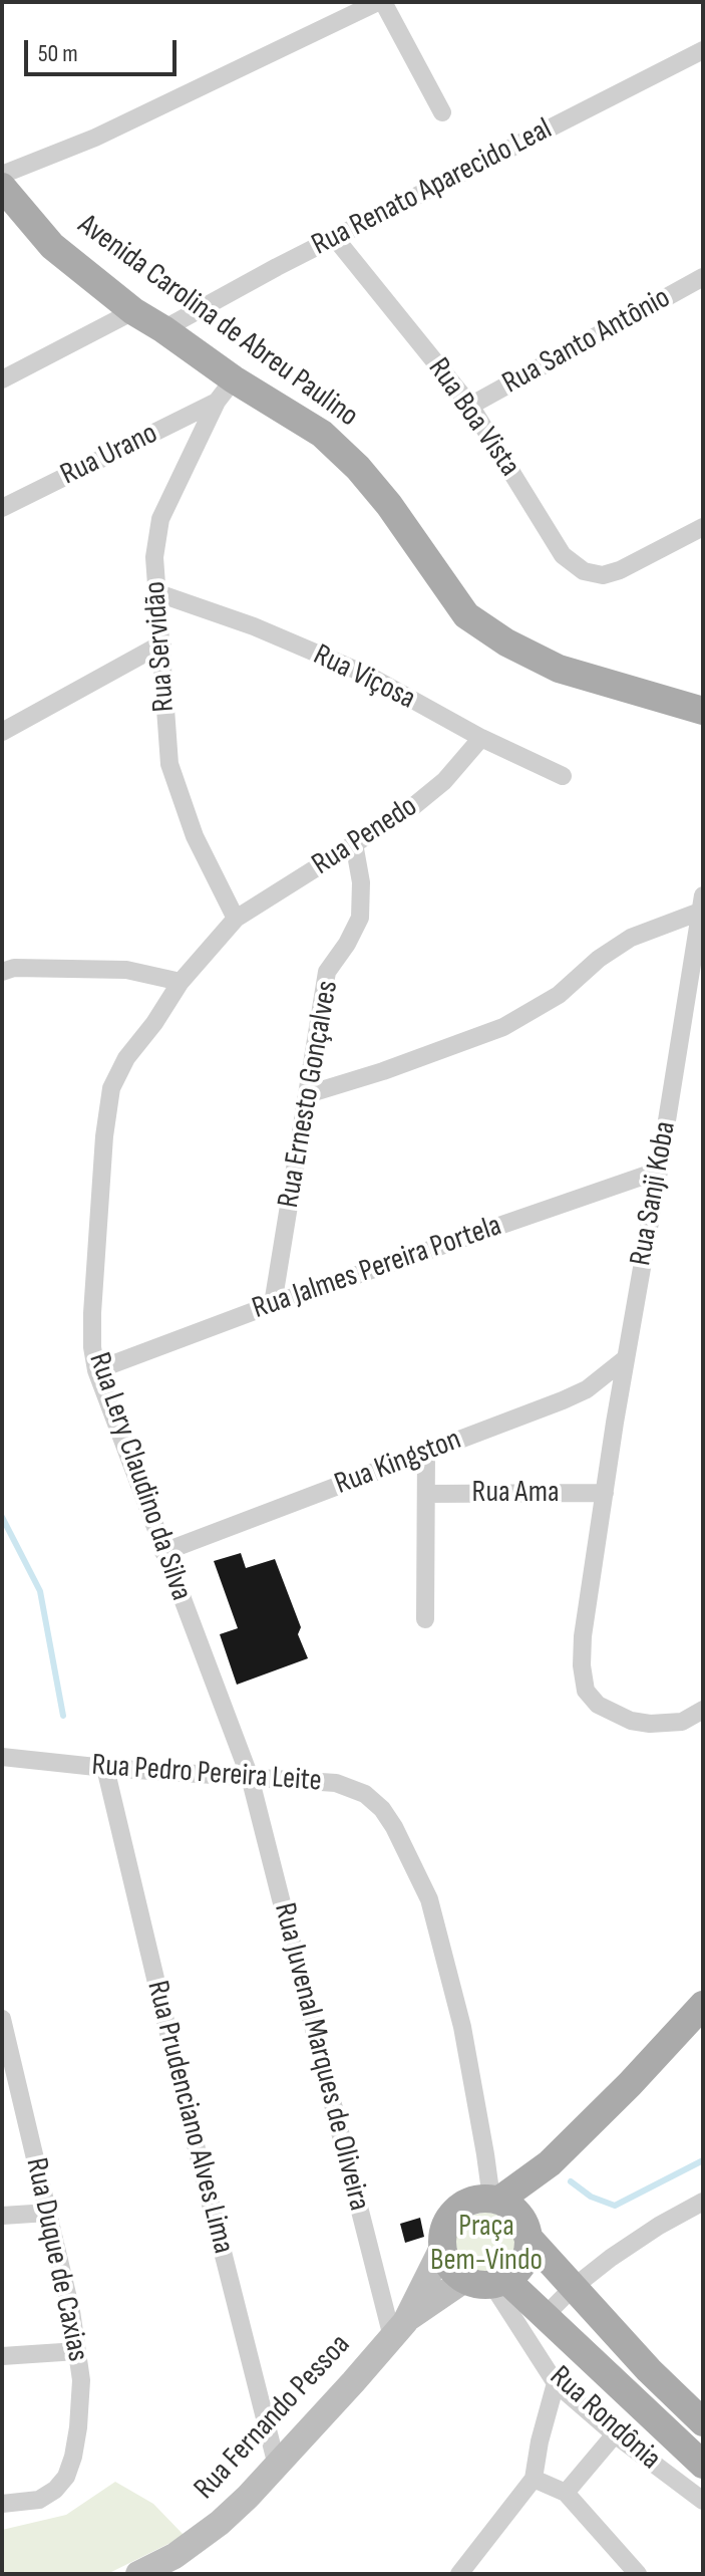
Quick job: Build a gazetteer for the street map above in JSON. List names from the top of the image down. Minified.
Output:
{"streets":{"main road":["Avenida Carolina de Abreu Paulino","Rua Fernando Pessoa"],"street":["Rua Renato Aparecido Leal","Rua Santo Antônio","Rua Boa Vista","Rua Urano","Rua Servidão","Rua Viçosa","Rua Penedo","Rua Ernesto Gonçalves","Rua Sanji Koba","Rua Jalmes Pereira Portela","Rua Kingston","Rua Lery Claudino da Silva","Rua Ama","Rua Pedro Pereira Leite","Rua Juvenal Marques de Oliveira","Rua Prudenciano Alves Lima","Rua Duque de Caxias","Rua Rondônia"]},"crossings":[["Rua Renato Aparecido Leal","Avenida Carolina de Abreu Paulino"],["Rua Renato Aparecido Leal","Rua Boa Vista"],["Avenida Carolina de Abreu Paulino","Rua Urano"],["Avenida Carolina de Abreu Paulino","Rua Servidão"],["Rua Santo Antônio","Rua Boa Vista"],["Rua Urano","Rua Servidão"],["Rua Servidão","Rua Viçosa"],["Rua Servidão","Rua Penedo"],["Rua Servidão","Rua Lery Claudino da Silva"],["Rua Viçosa","Rua Penedo"],["Rua Penedo","Rua Ernesto Gonçalves"],["Rua Penedo","Rua Lery Claudino da Silva"],["Rua Ernesto Gonçalves","Rua Jalmes Pereira Portela"],["Rua Sanji Koba","Rua Jalmes Pereira Portela"],["Rua Sanji Koba","Rua Kingston"],["Rua Sanji Koba","Rua Ama"],["Rua Jalmes Pereira Portela","Rua Lery Claudino da Silva"],["Rua Kingston","Rua Lery Claudino da Silva"],["Rua Lery Claudino da Silva","Rua Pedro Pereira Leite"],["Rua Lery Claudino da Silva","Rua Juvenal Marques de Oliveira"],["Rua Pedro Pereira Leite","Rua Juvenal Marques de Oliveira"],["Rua Pedro Pereira Leite","Rua Prudenciano Alves Lima"],["Rua Pedro Pereira Leite","Rua Fernando Pessoa"],["Rua Pedro Pereira Leite","Rua Rondônia"],["Rua Juvenal Marques de Oliveira","Rua Fernando Pessoa"],["Rua Prudenciano Alves Lima","Rua Fernando Pessoa"],["Rua Fernando Pessoa","Rua Rondônia"]],"parks":["Praça Bem-Vindo"],"scale_bar":"50 m"}
